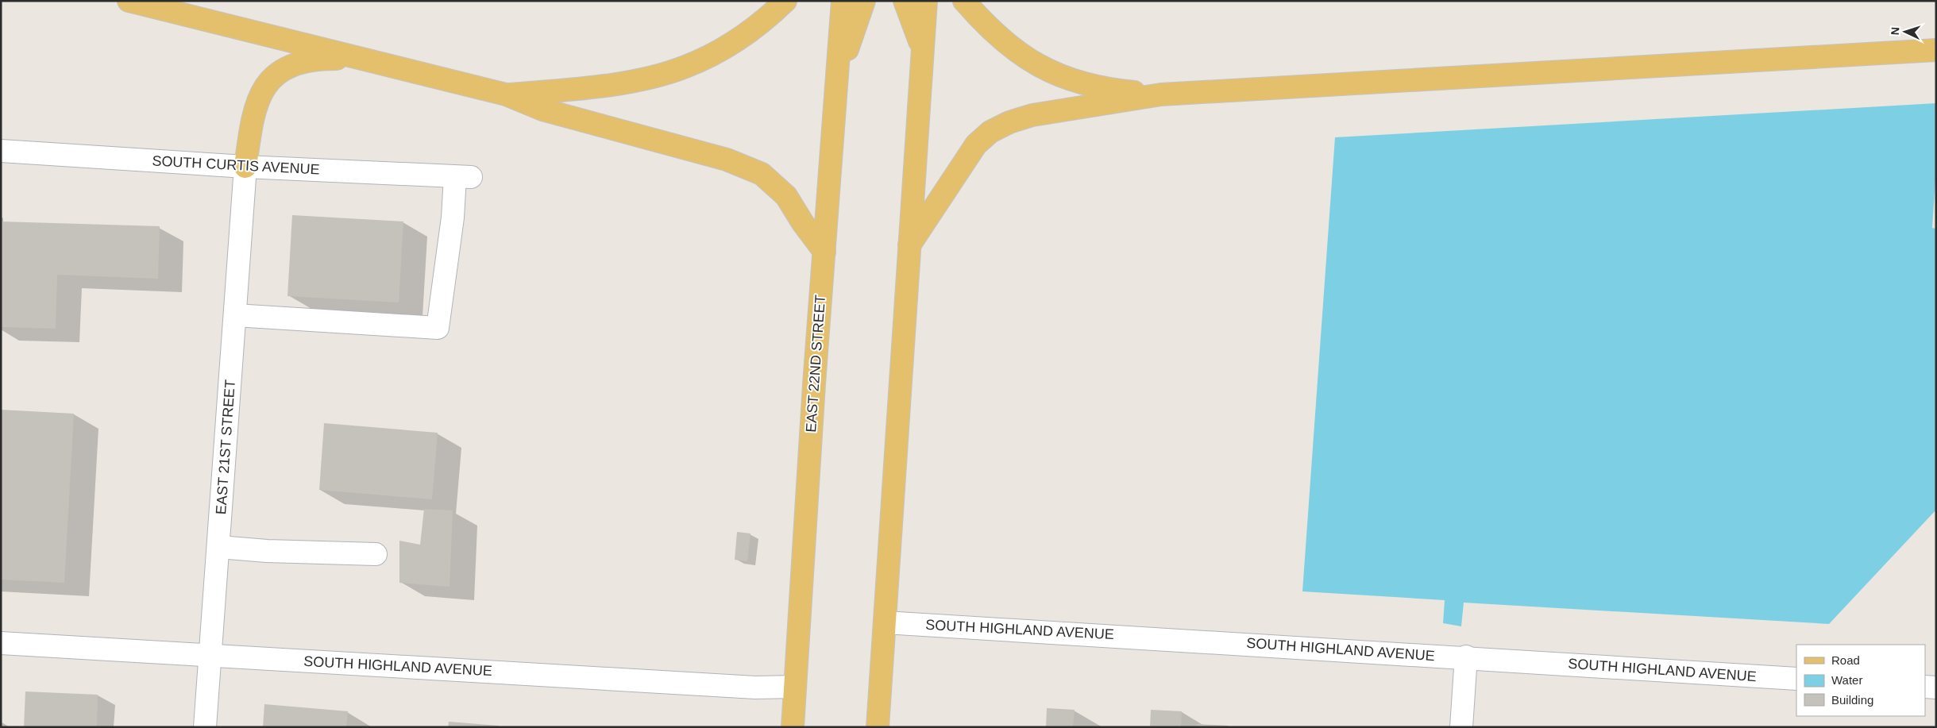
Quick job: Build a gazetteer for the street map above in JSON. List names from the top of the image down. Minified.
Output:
{"streets":{"main road":["EAST 22ND STREET"],"street":["SOUTH CURTIS AVENUE","EAST 21ST STREET","SOUTH HIGHLAND AVENUE"]},"crossings":[["SOUTH CURTIS AVENUE","EAST 21ST STREET"],["EAST 22ND STREET","SOUTH HIGHLAND AVENUE"],["EAST 21ST STREET","SOUTH HIGHLAND AVENUE"]],"legend":["Road","Water","Building"],"north":"left"}
